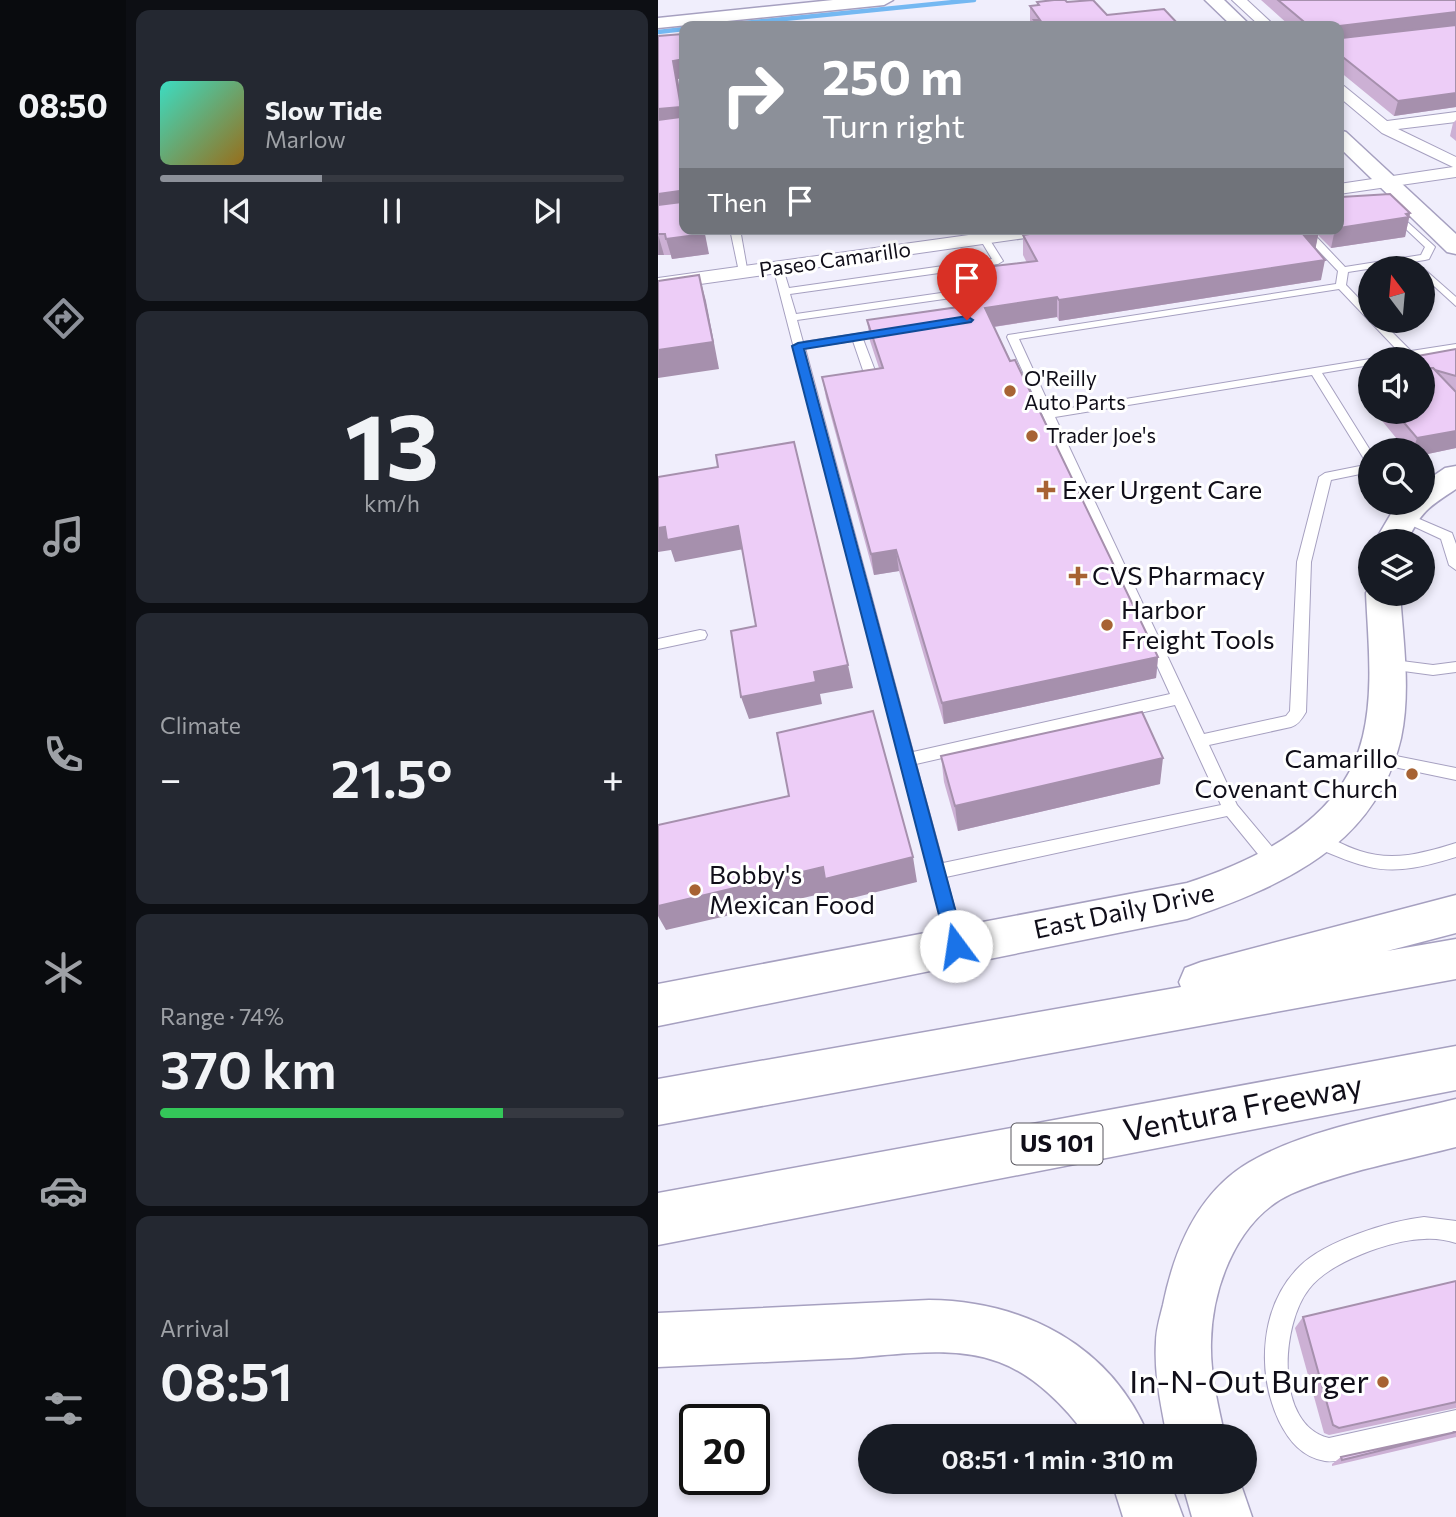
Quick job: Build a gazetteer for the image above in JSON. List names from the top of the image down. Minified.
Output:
{"streets":{"main road":["East Daily Drive","Ventura Freeway","US 101"],"street":["Paseo Camarillo"]},"places":{"other":["O'Reilly Auto Parts","Trader Joe's","Harbor Freight Tools","Camarillo Covenant Church","Bobby's Mexican Food","In-N-Out Burger"],"health":["Exer Urgent Care","CVS Pharmacy"]},"north":"top","page":{"tabs":"08:50","turn":["250 m","Turn right"],"song":["Slow Tide","Marlow"],"then":"Then","tile":[["13","km/h"],"Climate",["Range · 74%","370 km"],["Arrival","08:51"]],"heat":["−","21.5°","+"],"limit":"20","trip":"08:51 · 1 min · 310 m"}}
